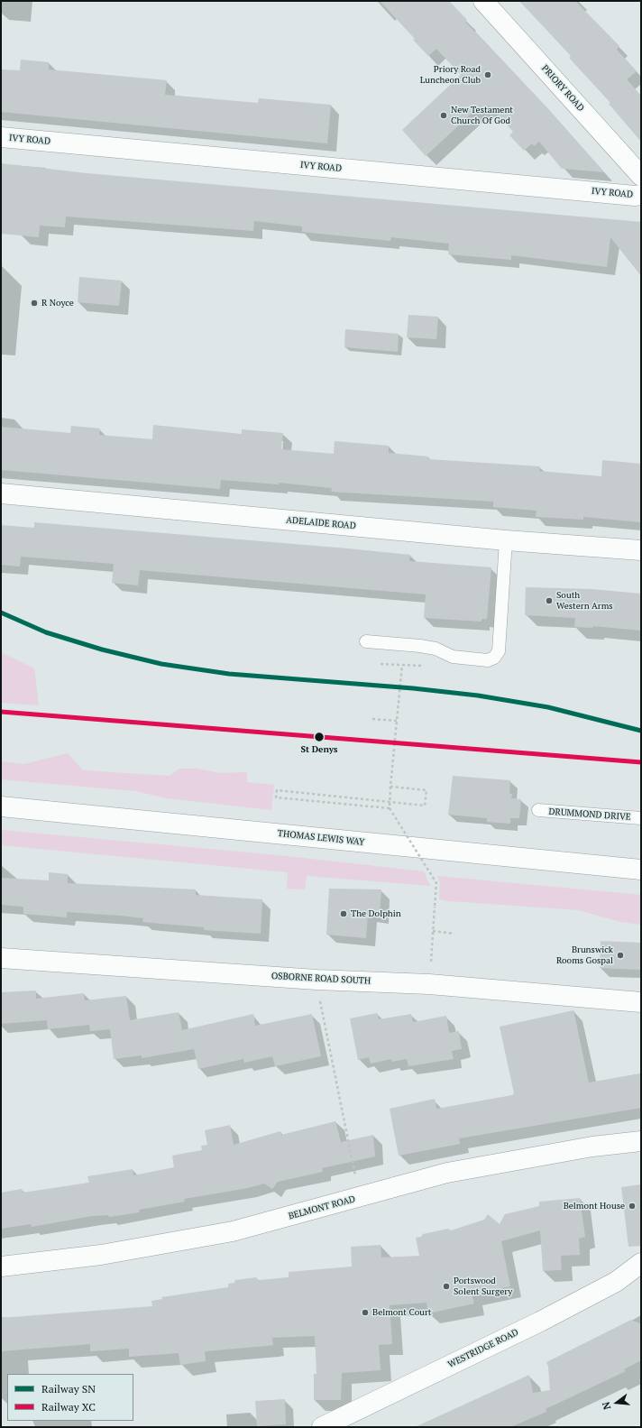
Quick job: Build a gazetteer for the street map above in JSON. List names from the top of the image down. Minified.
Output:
{"streets":{"street":["PRIORY ROAD","IVY ROAD","ADELAIDE ROAD","THOMAS LEWIS WAY","OSBORNE ROAD SOUTH","BELMONT ROAD","WESTRIDGE ROAD"],"lane":["DRUMMOND DRIVE"]},"places":["Priory Road Luncheon Club","New Testament Church Of God","R Noyce","South Western Arms","St Denys","The Dolphin","Brunswick Rooms Gospal","Belmont House","Portswood Solent Surgery","Belmont Court"],"lines":["rail line SN","rail line XC"],"legend":["Railway SN","Railway XC"],"north":"left"}
